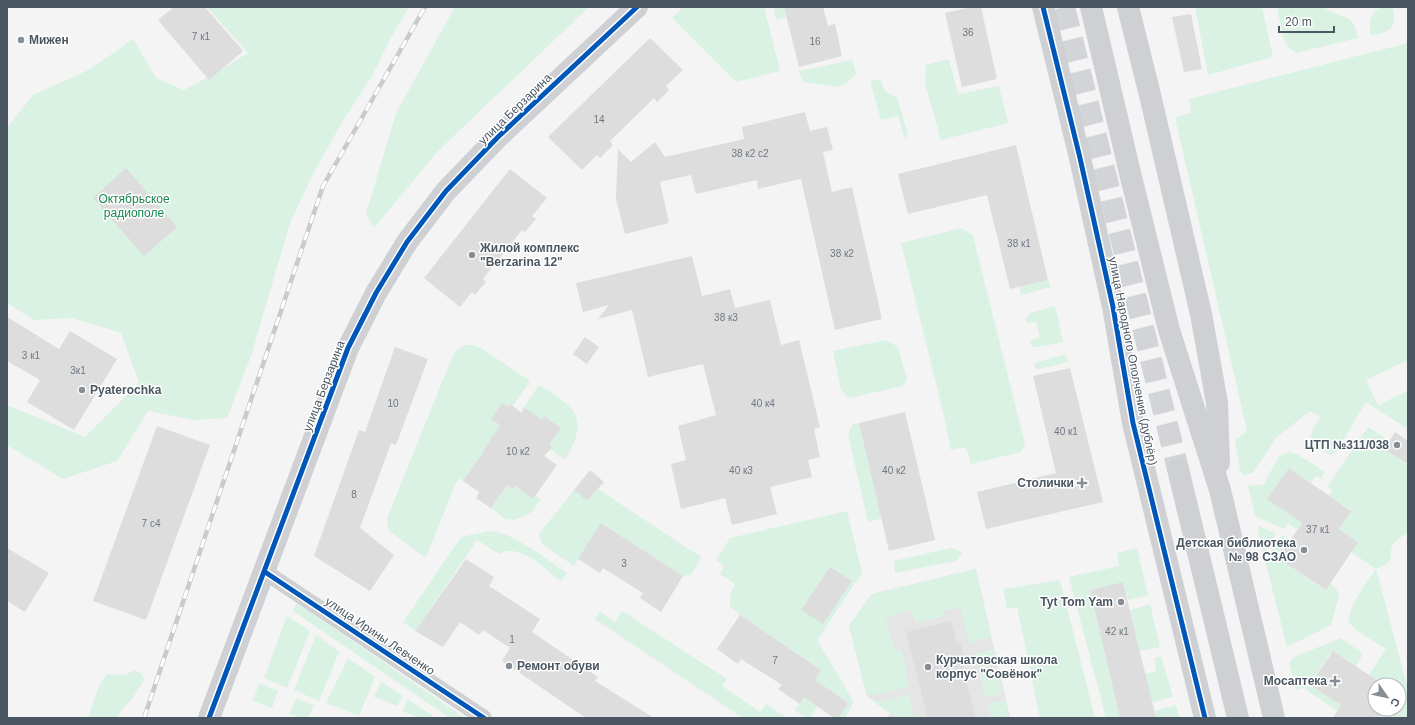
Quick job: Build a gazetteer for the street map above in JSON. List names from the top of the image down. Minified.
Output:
{"streets":{"street":["улица Берзарина","улица Народного Ополчения (дублёр)","улица Ирины Левченко"]},"crossings":[["улица Берзарина","улица Ирины Левченко"]],"parks":["Октябрьское радиополе"],"places":{"other":["Мижен","Жилой комплекс \"Berzarina 12\"","Pyaterochka","ЦТП №311/038","Детская библиотека № 98 СЗАО","Tyt Tom Yam","Ремонт обуви","Курчатовская школа корпус \"Совёнок\""],"health":["Столички","Мосаптека"]},"house_numbers":["36","7 к1","16","14","38 к2 с2","38 к1","38 к2","38 к3","3 к1","3к1","10","40 к4","40 к1","10 к2","40 к3","40 к2","8","7 с4","37 к1","3","42 к1","1","7"],"scale_bar":"20 m","north":"bottom right"}
